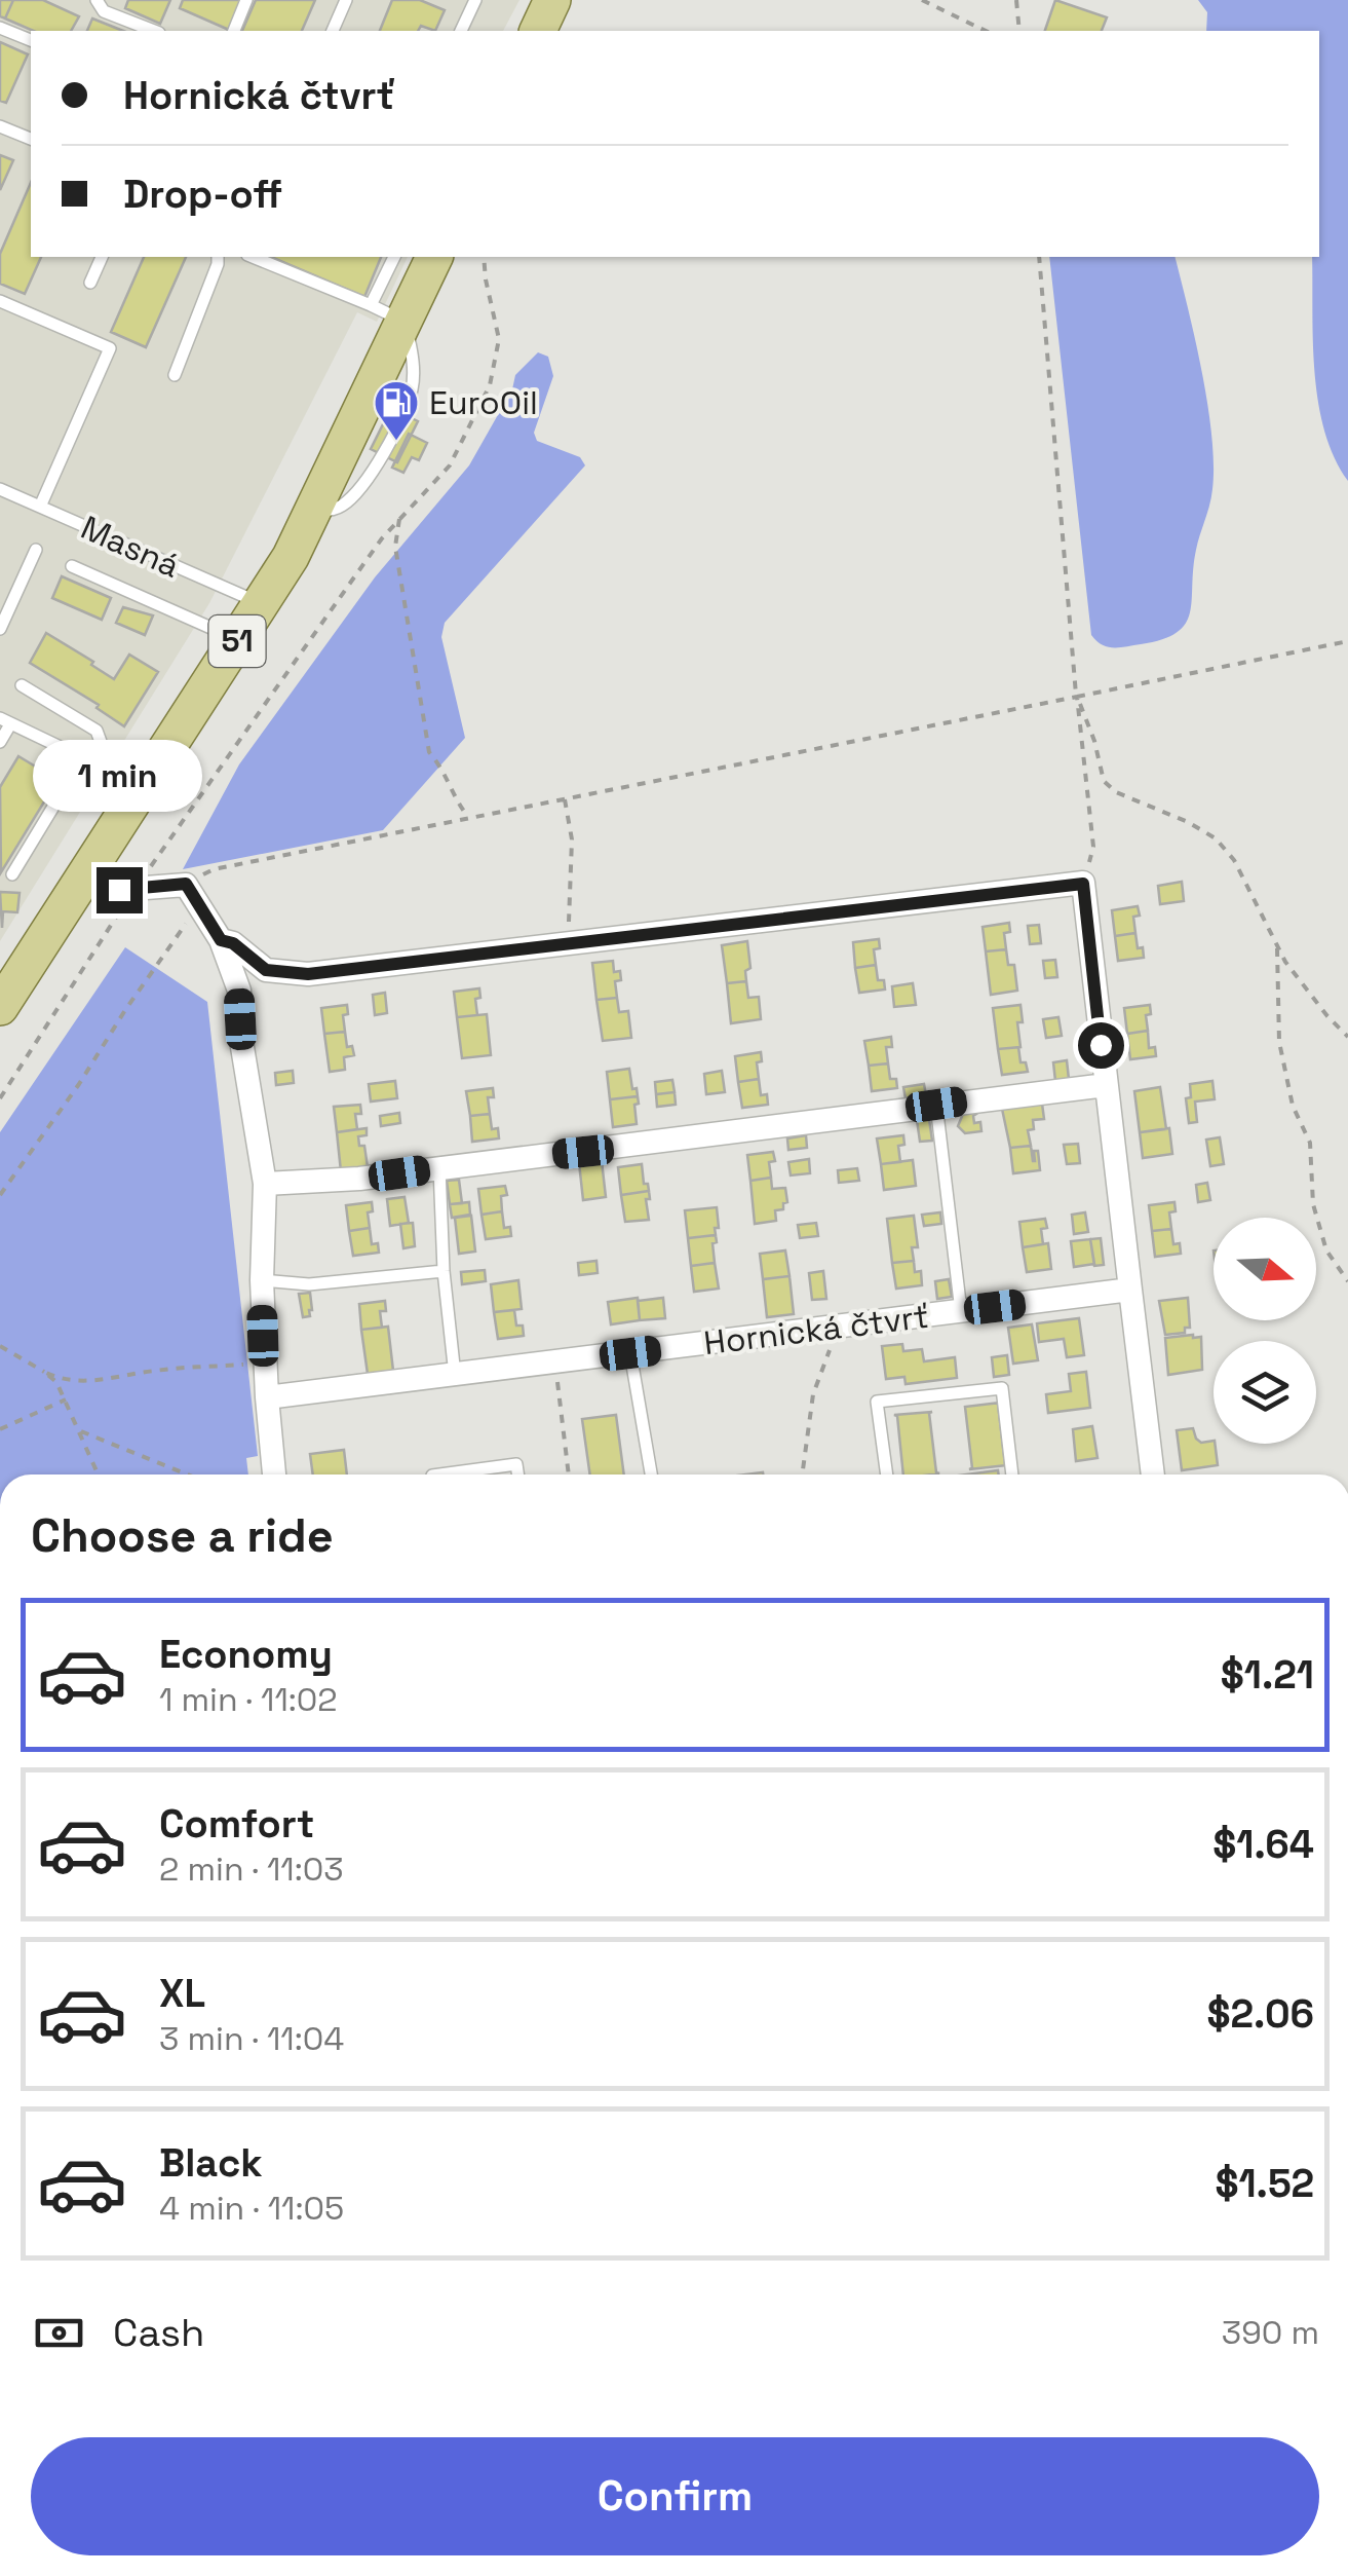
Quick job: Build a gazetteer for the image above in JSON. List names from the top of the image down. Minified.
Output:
{"streets":{"main road":["51"],"street":["Hornická čtvrť"],"lane":["Masná"]},"crossings":[["Masná","51"]],"places":{"fuel station":["EuroOil"]},"north":"right","page":{"banner":["Hornická čtvrť","Drop-off"],"bubble":"1 min","heading":"Choose a ride","list":[{"name":"Economy","note":"1 min · 11:02","value":"$1.21"},{"name":"Comfort","note":"2 min · 11:03","value":"$1.64"},{"name":"XL","note":"3 min · 11:04","value":"$2.06"},{"name":"Black","note":"4 min · 11:05","value":"$1.52"}],"pay":["Cash","390 m"],"buttons":"Confirm"}}
